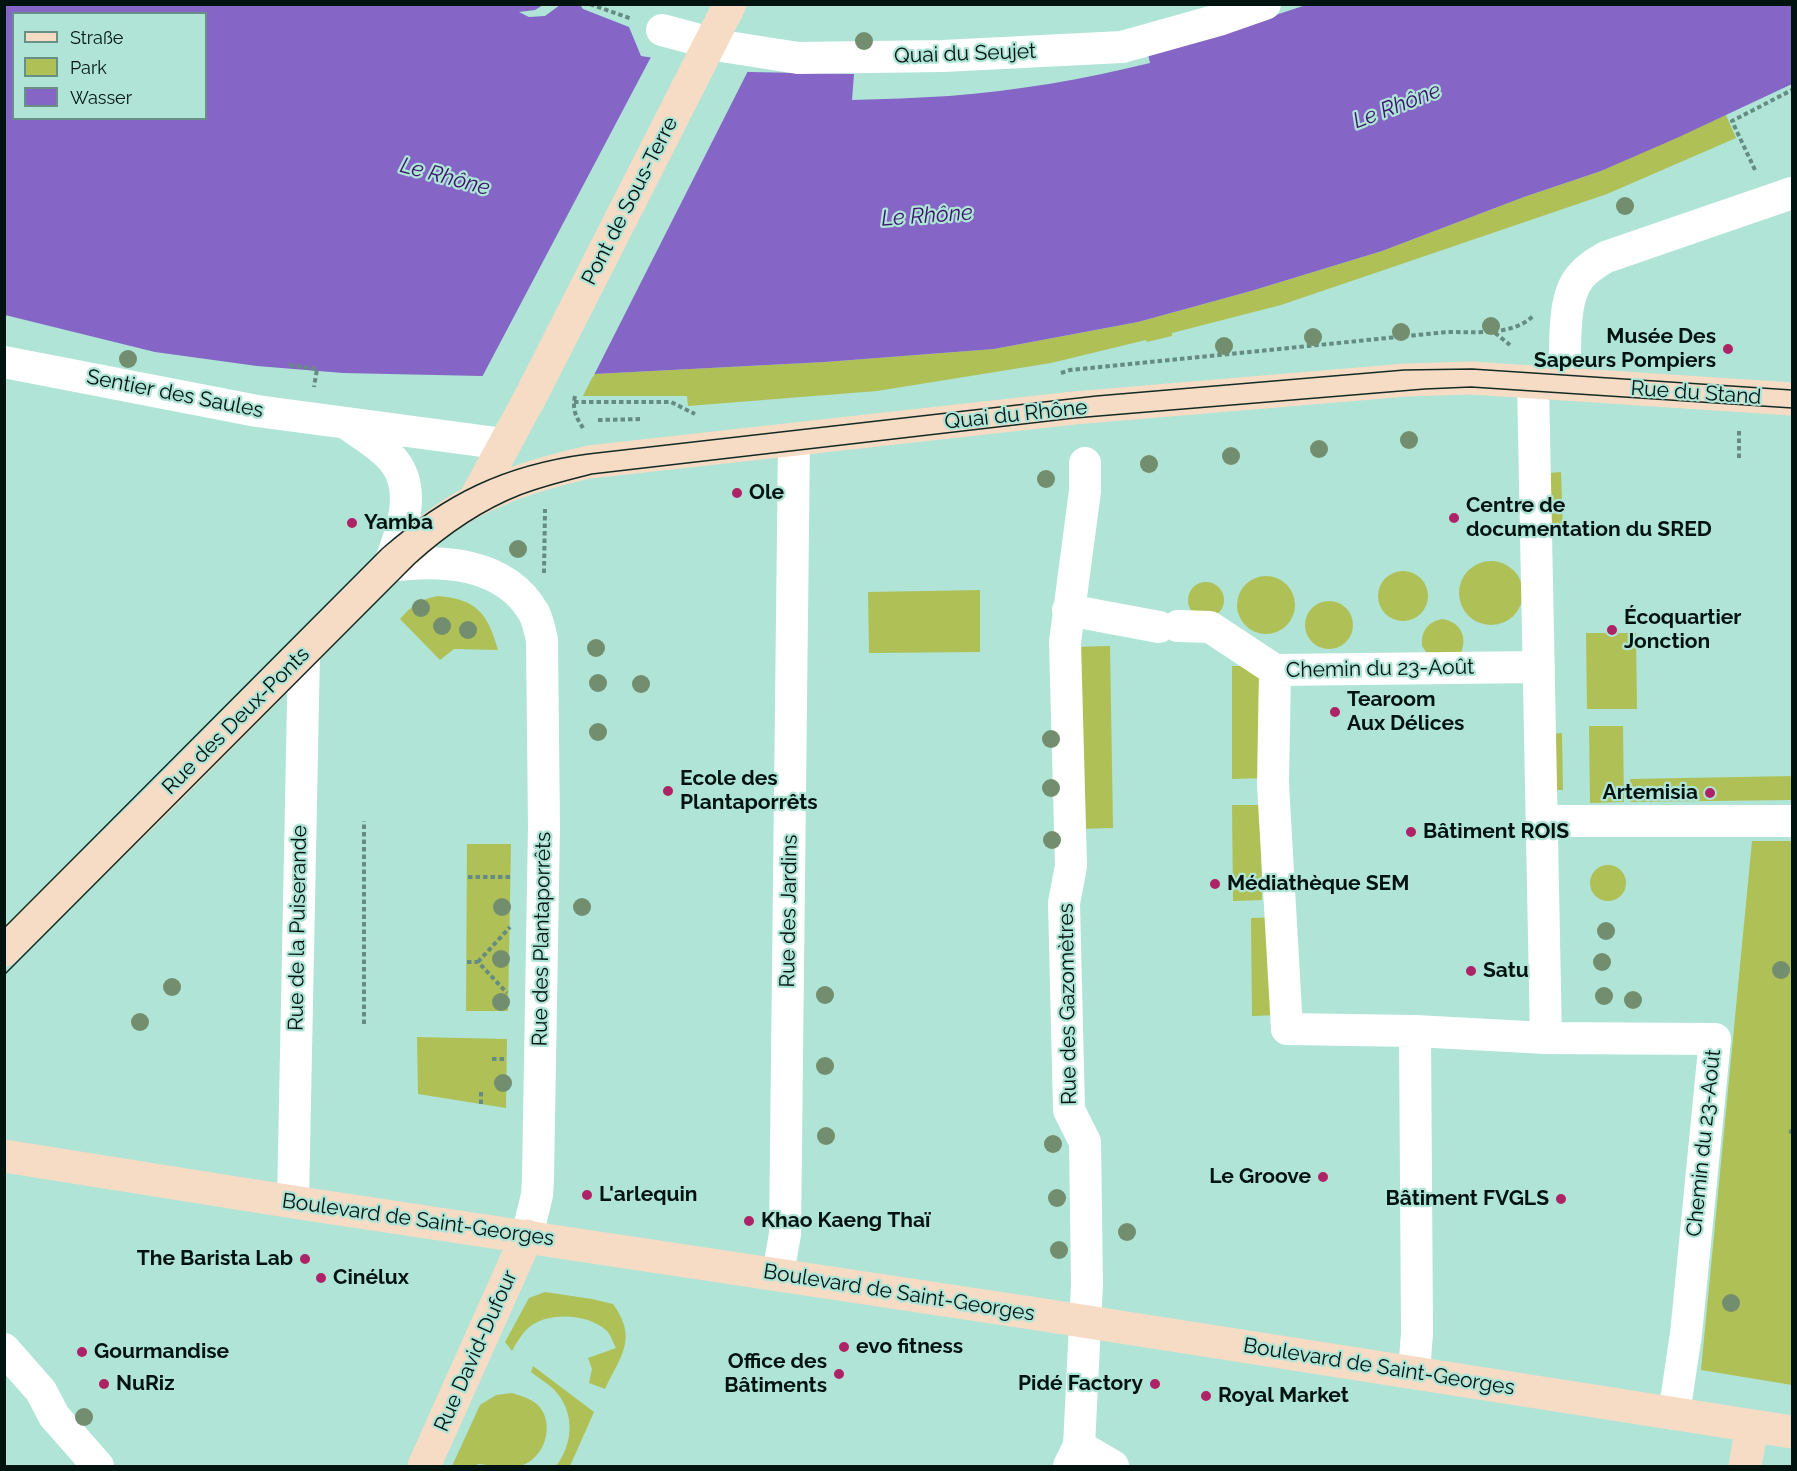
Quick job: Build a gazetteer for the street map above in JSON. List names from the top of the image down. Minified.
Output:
{"streets":{"street":["Quai du Seujet","Pont de Sous-Terre","Rue du Stand","Sentier des Saules","Quai du Rhône","Chemin du 23-Août","Rue des Deux-Ponts","Rue des Jardins","Rue de la Puiserande","Rue des Plantaporrêts","Rue des Gazomètres","Boulevard de Saint-Georges","Rue David-Dufour"]},"crossings":[["Pont de Sous-Terre","Sentier des Saules"],["Pont de Sous-Terre","Quai du Rhône"],["Pont de Sous-Terre","Rue des Deux-Ponts"],["Rue du Stand","Quai du Rhône"],["Sentier des Saules","Rue des Deux-Ponts"],["Sentier des Saules","Rue des Plantaporrêts"],["Quai du Rhône","Rue des Deux-Ponts"],["Quai du Rhône","Rue des Jardins"],["Chemin du 23-Août","Boulevard de Saint-Georges"],["Rue des Deux-Ponts","Rue de la Puiserande"],["Rue des Deux-Ponts","Rue des Plantaporrêts"],["Rue des Jardins","Boulevard de Saint-Georges"],["Rue de la Puiserande","Boulevard de Saint-Georges"],["Rue des Plantaporrêts","Boulevard de Saint-Georges"],["Rue des Plantaporrêts","Rue David-Dufour"],["Rue des Gazomètres","Boulevard de Saint-Georges"],["Boulevard de Saint-Georges","Rue David-Dufour"]],"water":["Le Rhône"],"places":["Musée Des Sapeurs Pompiers","Ole","Centre de documentation du SRED","Yamba","Écoquartier Jonction","Tearoom Aux Délices","Ecole des Plantaporrêts","Artemisia","Bâtiment ROIS","Médiathèque SEM","Satu","Le Groove","L'arlequin","Bâtiment FVGLS","Khao Kaeng Thaï","The Barista Lab","Cinélux","evo fitness","Gourmandise","Office des Bâtiments","NuRiz","Pidé Factory","Royal Market"],"legend":["Straße","Park","Wasser"]}
